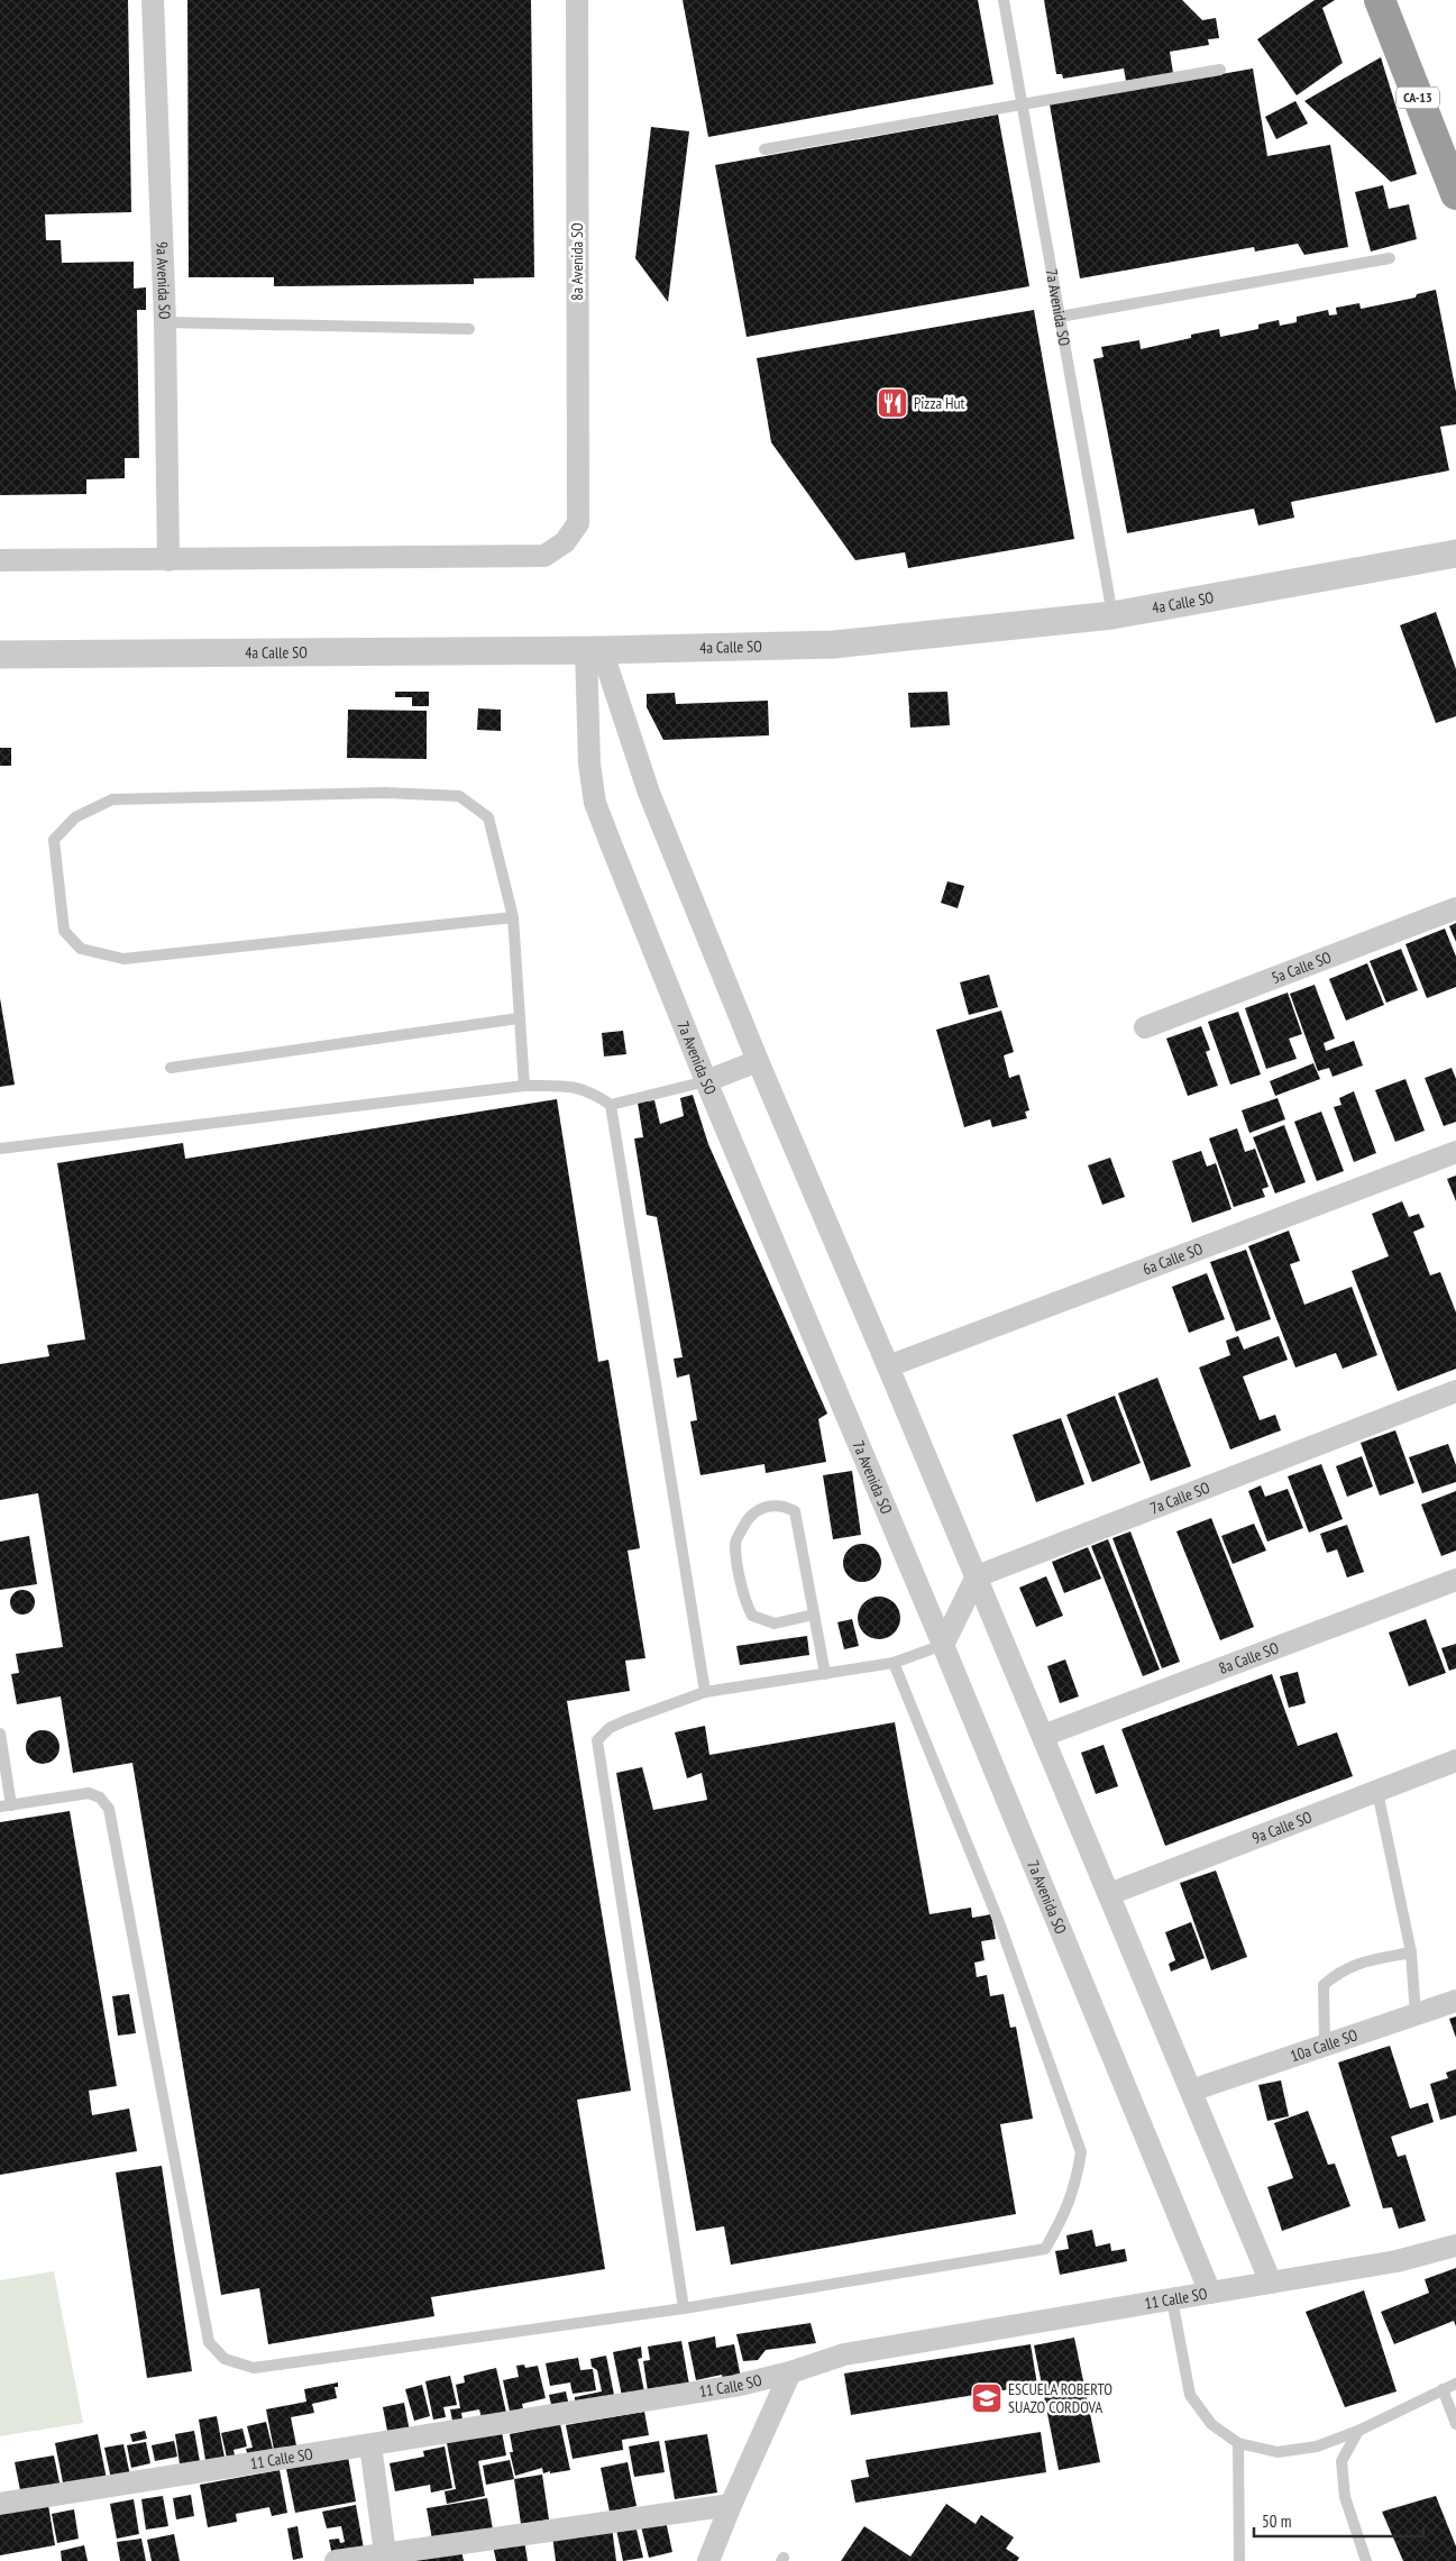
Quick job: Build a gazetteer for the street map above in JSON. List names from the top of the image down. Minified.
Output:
{"streets":{"highway":["CA-13"],"street":["8a Avenida SO","9a Avenida SO","7a Avenida SO","4a Calle SO","5a Calle SO","6a Calle SO","7a Calle SO","8a Calle SO","9a Calle SO","10a Calle SO","11 Calle SO"]},"crossings":[["8a Avenida SO","9a Avenida SO"],["7a Avenida SO","4a Calle SO"],["7a Avenida SO","11 Calle SO"]],"places":{"restaurant":["Pizza Hut"],"school or university":["ESCUELA ROBERTO SUAZO CORDOVA"]},"scale_bar":"50 m"}
